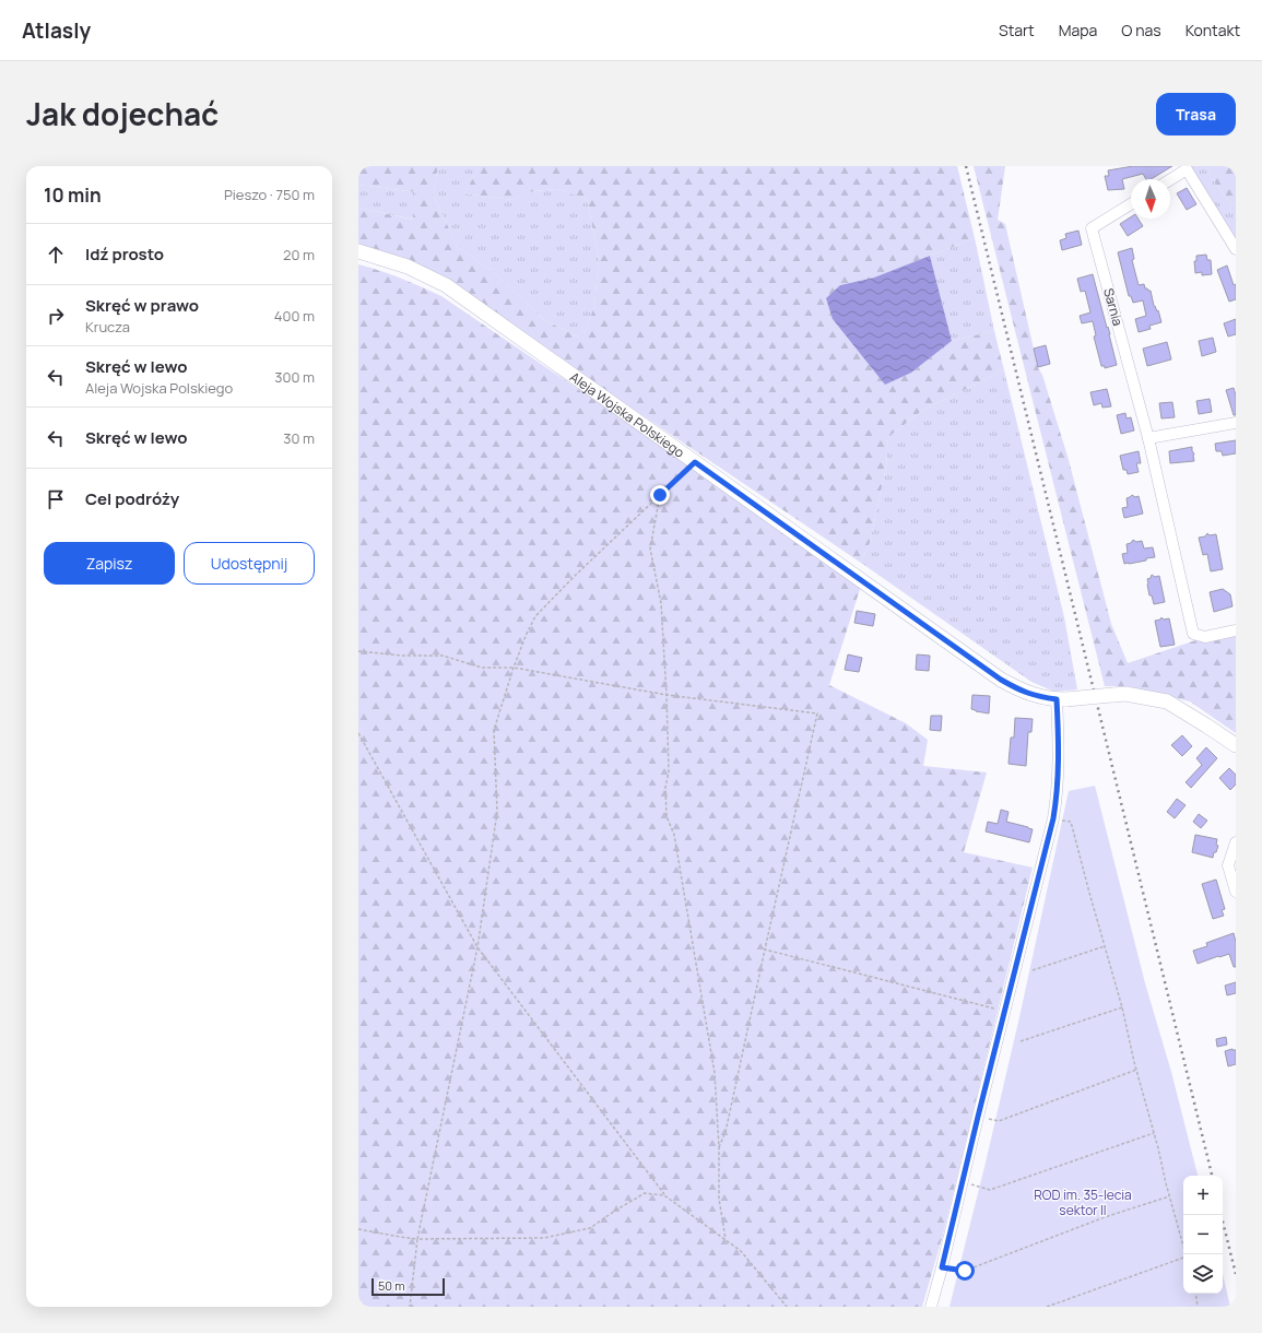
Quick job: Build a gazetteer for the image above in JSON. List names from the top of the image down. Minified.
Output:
{"streets":{"street":["Sarnia","Aleja Wojska Polskiego"]},"parks":["ROD im. 35-lecia sektor II"],"scale_bar":"50 m","north":"bottom","page":{"header":"Atlasly","nav":["Start","Mapa","O nas","Kontakt"],"title":"Jak dojechać","buttons":["Trasa",["Zapisz","Udostępnij"]],"heading":["10 min","Pieszo · 750 m"],"list":[["Idź prosto","20 m"],["Skręć w prawo","Krucza","400 m"],["Skręć w lewo","Aleja Wojska Polskiego","300 m"],["Skręć w lewo","30 m"],"Cel podróży"],"map_buttons":["+","−"],"scale":"50 m"}}
